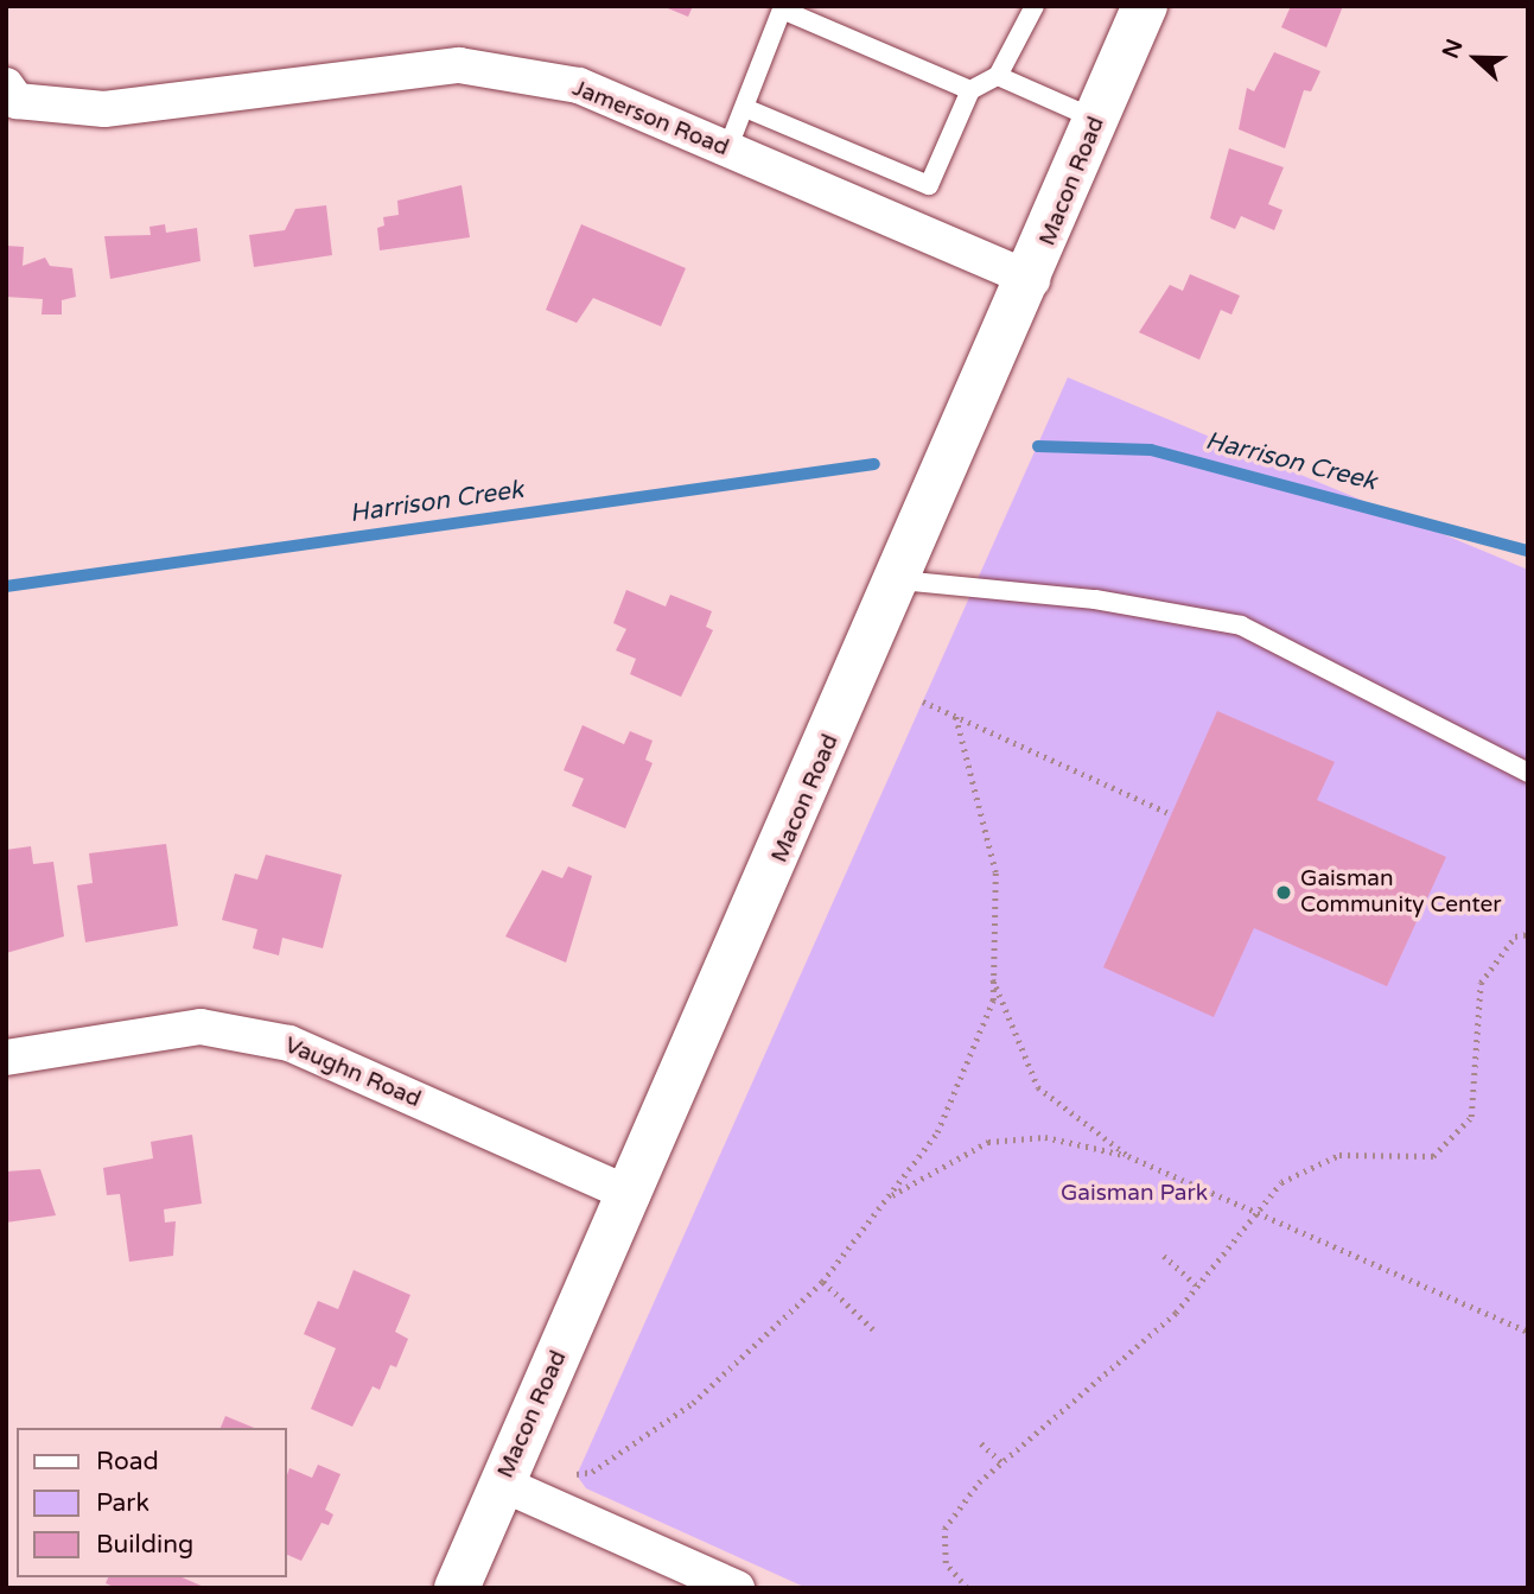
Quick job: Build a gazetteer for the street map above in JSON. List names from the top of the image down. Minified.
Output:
{"streets":{"main road":["Macon Road"],"street":["Jamerson Road","Vaughn Road"]},"crossings":[["Jamerson Road","Macon Road"],["Macon Road","Vaughn Road"]],"water":["Harrison Creek"],"parks":["Gaisman Park"],"places":["Gaisman Community Center"],"legend":["Road","Park","Building"],"north":"left"}
